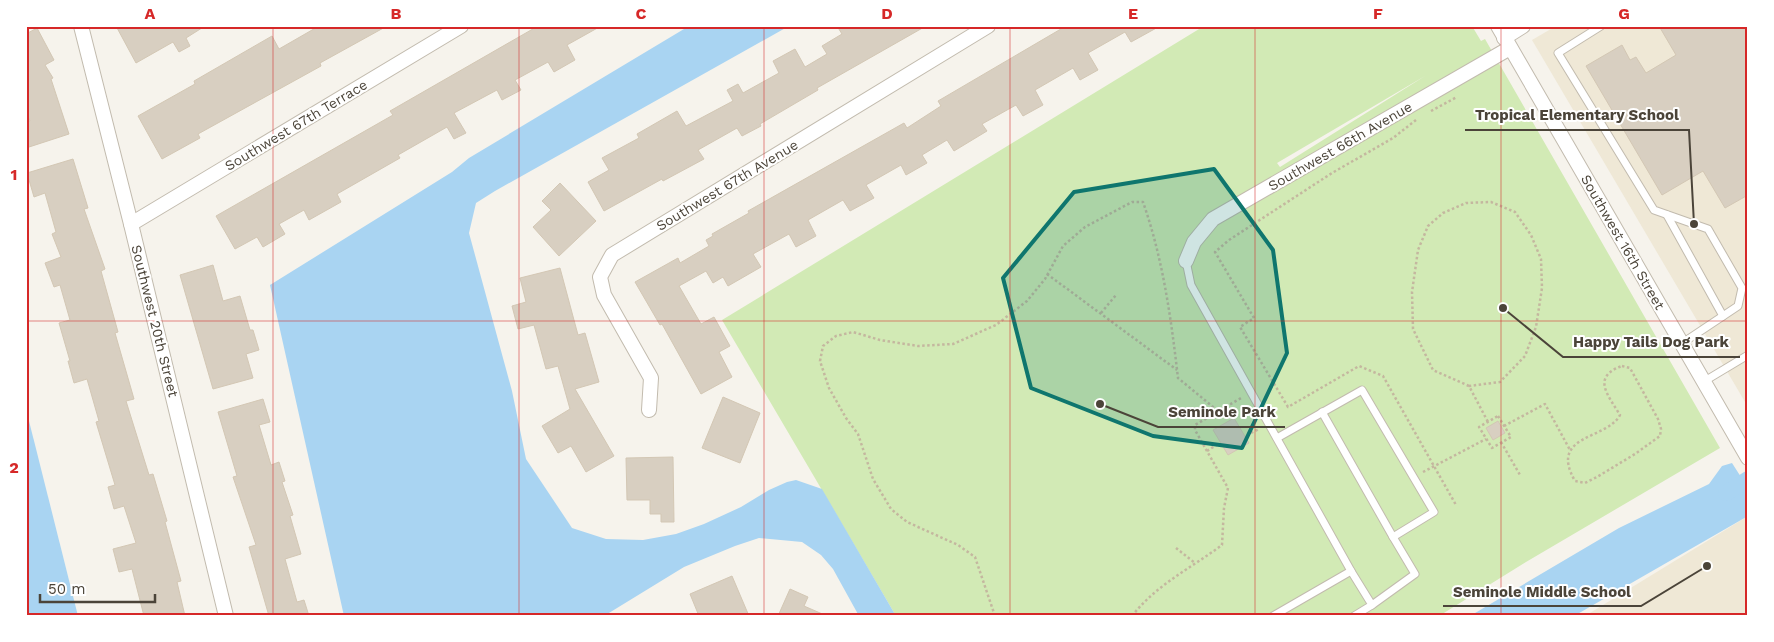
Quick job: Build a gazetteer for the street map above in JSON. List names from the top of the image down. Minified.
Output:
{"streets":{"street":["Southwest 67th Terrace","Southwest 66th Avenue","Southwest 67th Avenue","Southwest 16th Street","Southwest 20th Street"]},"crossings":[["Southwest 67th Terrace","Southwest 20th Street"],["Southwest 66th Avenue","Southwest 16th Street"]],"places":["Tropical Elementary School","Happy Tails Dog Park","Seminole Park","Seminole Middle School"],"scale_bar":"50 m","grid":{"columns":["A","B","C","D","E","F","G"],"rows":["1","2"]}}
